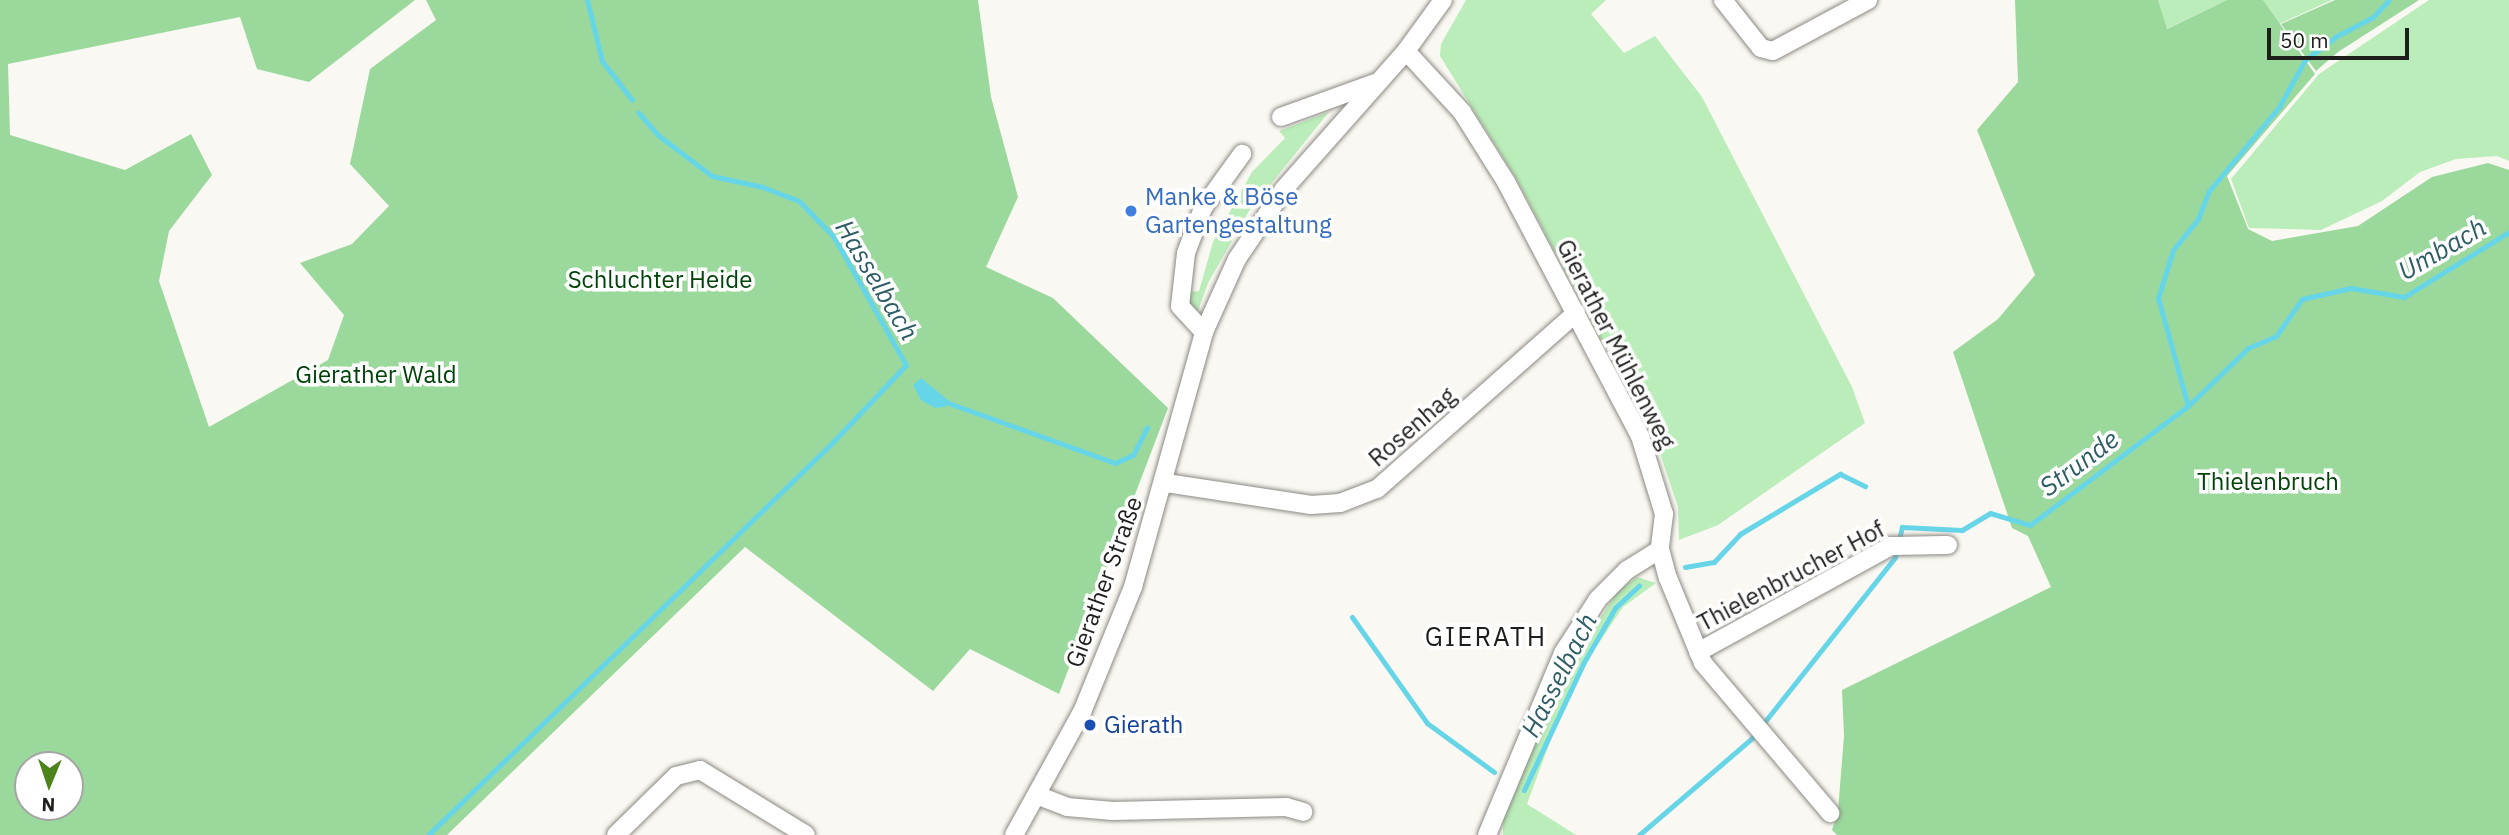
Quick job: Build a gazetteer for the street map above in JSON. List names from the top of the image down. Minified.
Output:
{"streets":{"street":["Gierather Mühlenweg","Rosenhag","Thielenbrucher Hof","Gierather Straße"]},"crossings":[["Gierather Mühlenweg","Rosenhag"],["Gierather Mühlenweg","Thielenbrucher Hof"],["Gierather Mühlenweg","Gierather Straße"],["Rosenhag","Gierather Straße"]],"districts":["GIERATH"],"water":["Umbach","Hasselbach","Strunde"],"parks":["Schluchter Heide","Gierather Wald","Thielenbruch"],"places":["Manke & Böse Gartengestaltung","Gierath"],"scale_bar":"50 m","north":"bottom"}
